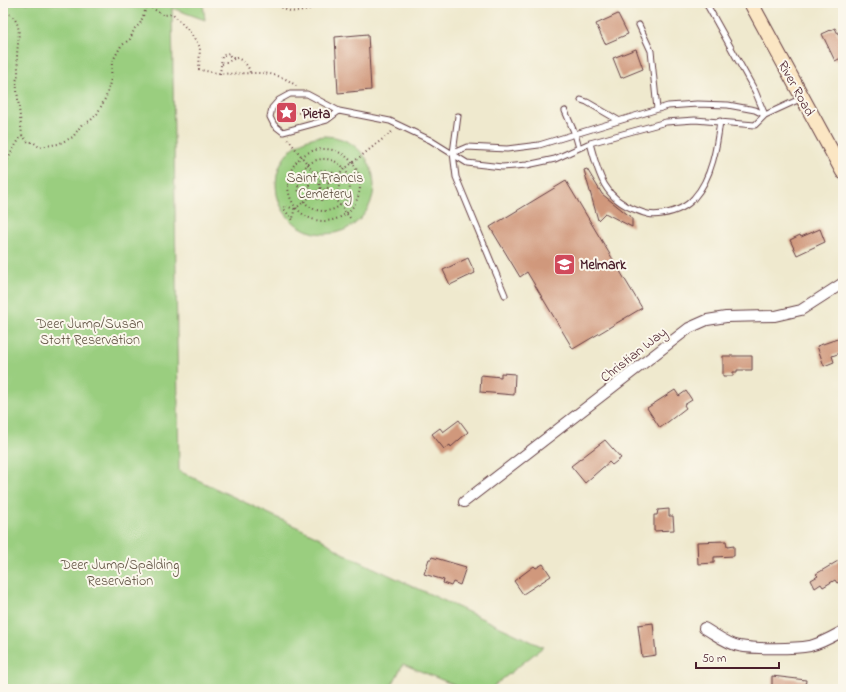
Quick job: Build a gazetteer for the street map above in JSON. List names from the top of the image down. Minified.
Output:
{"streets":{"main road":["River Road"],"street":["Christian Way"]},"parks":["Saint Francis Cemetery","Deer Jump/Susan Stott Reservation","Deer Jump/Spalding Reservation"],"places":{"place":["Pieta"],"school or university":["Melmark"]},"scale_bar":"50 m"}
